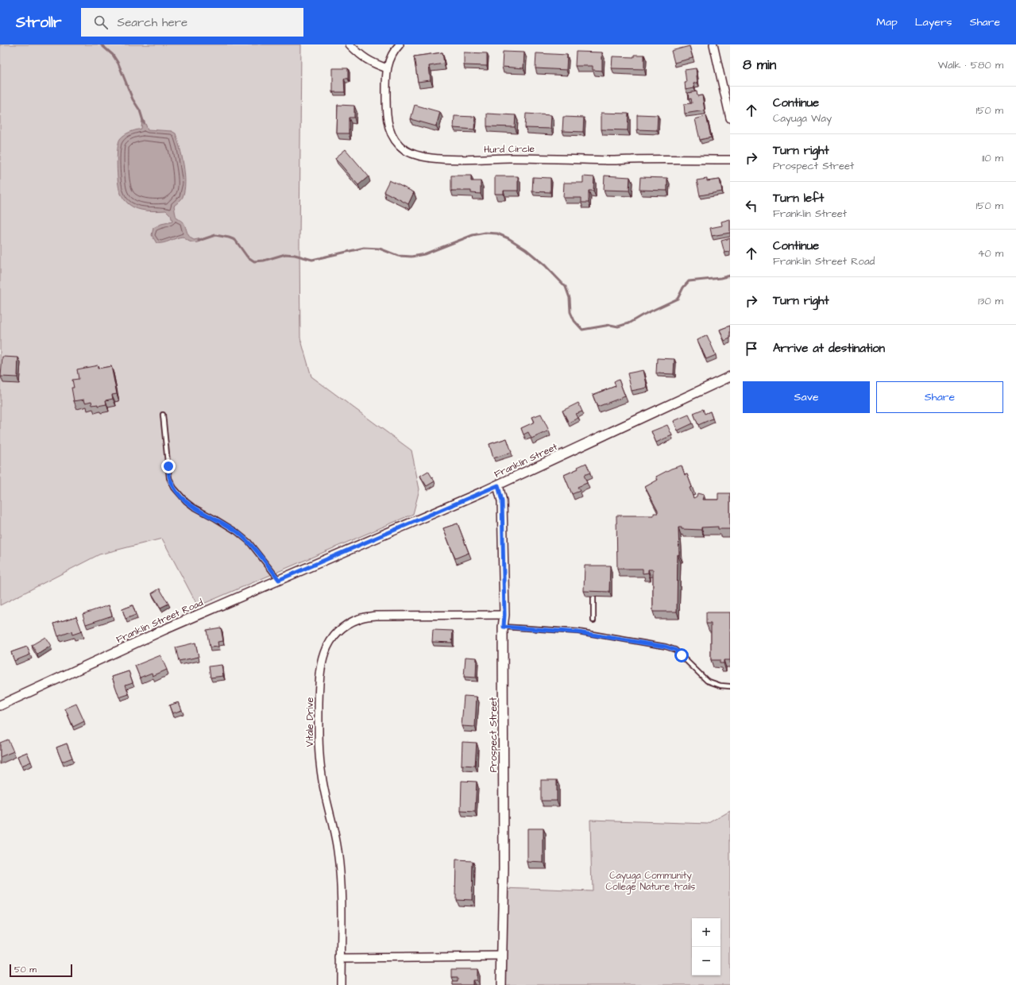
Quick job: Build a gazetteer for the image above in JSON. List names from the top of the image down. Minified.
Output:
{"streets":{"street":["Hurd Circle","Franklin Street","Franklin Street Road","Vitale Drive","Prospect Street"]},"crossings":[["Franklin Street","Franklin Street Road"],["Franklin Street","Prospect Street"],["Vitale Drive","Prospect Street"]],"parks":["Cayuga Community College Nature trails"],"scale_bar":"50 m","page":{"header":"Strollr","search":"Search here","nav":["Map","Layers","Share"],"heading":["8 min","Walk · 580 m"],"list":[["Continue","Cayuga Way","150 m"],["Turn right","Prospect Street","110 m"],["Turn left","Franklin Street","150 m"],["Continue","Franklin Street Road","40 m"],["Turn right","130 m"],"Arrive at destination"],"buttons":["Save","Share"],"map_buttons":["+","−"],"scale":"50 m"}}
